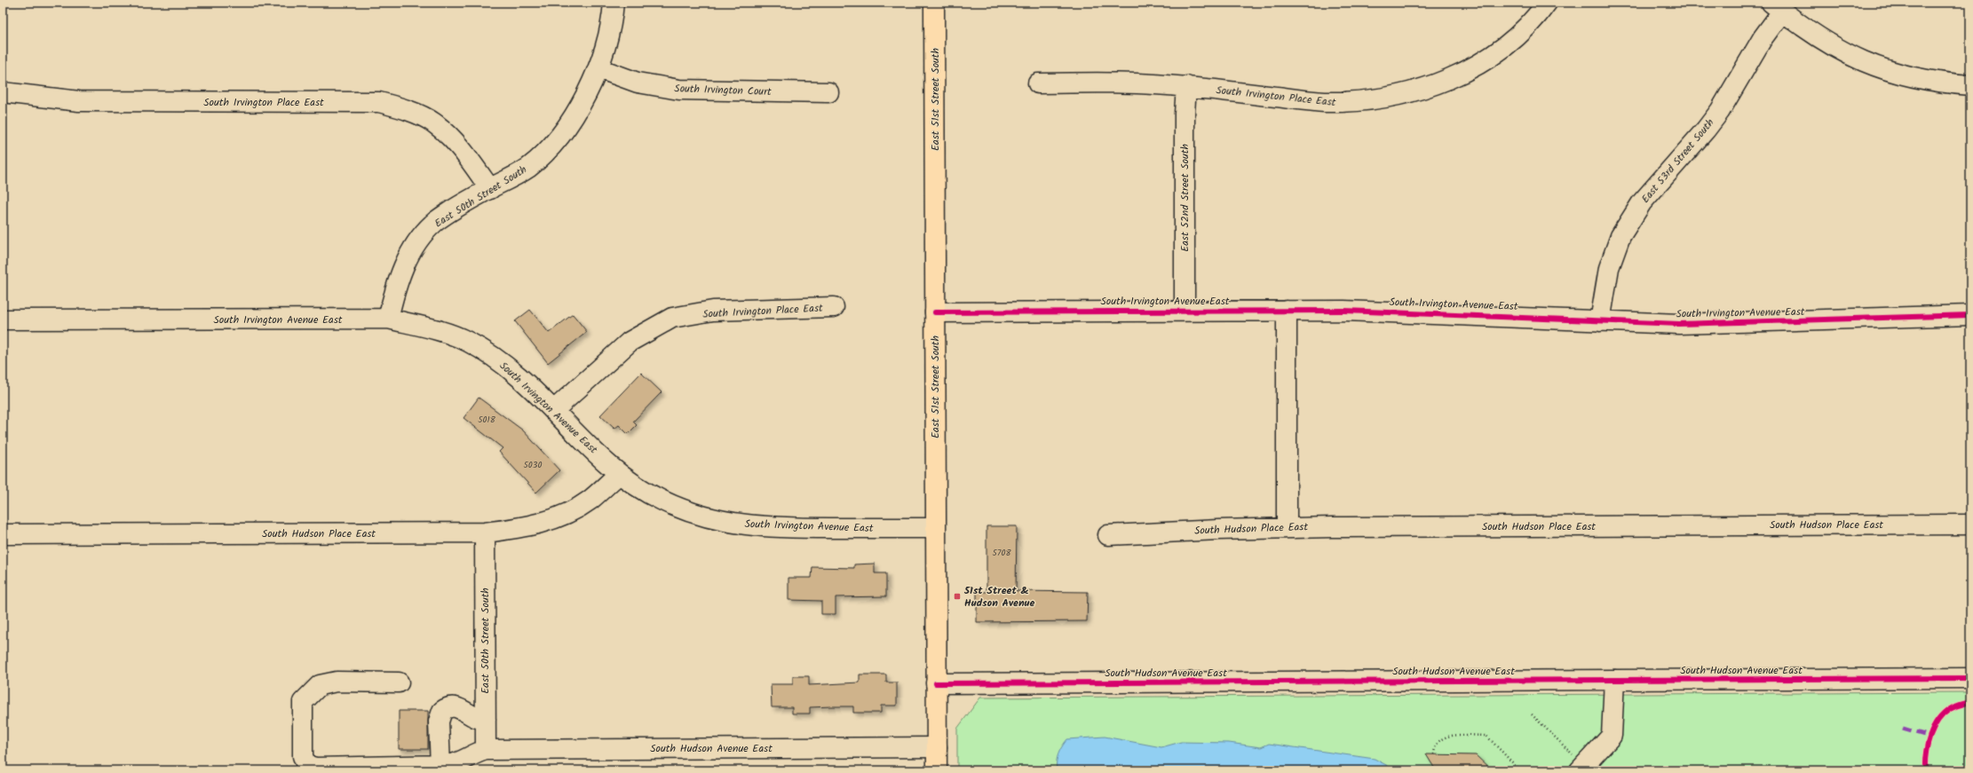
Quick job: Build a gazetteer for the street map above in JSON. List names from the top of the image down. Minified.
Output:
{"streets":{"main road":["East 51st Street South"],"street":["South Irvington Court","South Irvington Place East","East 53rd Street South","East 50th Street South","East 52nd Street South","South Irvington Avenue East","South Hudson Place East","South Hudson Avenue East"]},"crossings":[["South Irvington Court","East 50th Street South"],["South Irvington Place East","East 50th Street South"],["South Irvington Place East","East 52nd Street South"],["South Irvington Place East","South Irvington Avenue East"],["East 51st Street South","South Irvington Avenue East"],["East 51st Street South","South Hudson Avenue East"],["East 53rd Street South","South Irvington Avenue East"],["East 50th Street South","South Irvington Avenue East"],["East 50th Street South","South Hudson Place East"],["East 50th Street South","South Hudson Avenue East"],["East 52nd Street South","South Irvington Avenue East"],["South Irvington Avenue East","South Hudson Place East"]],"places":{"transit":["51st Street & Hudson Avenue"]},"house_numbers":["5018","5030","5708"]}
